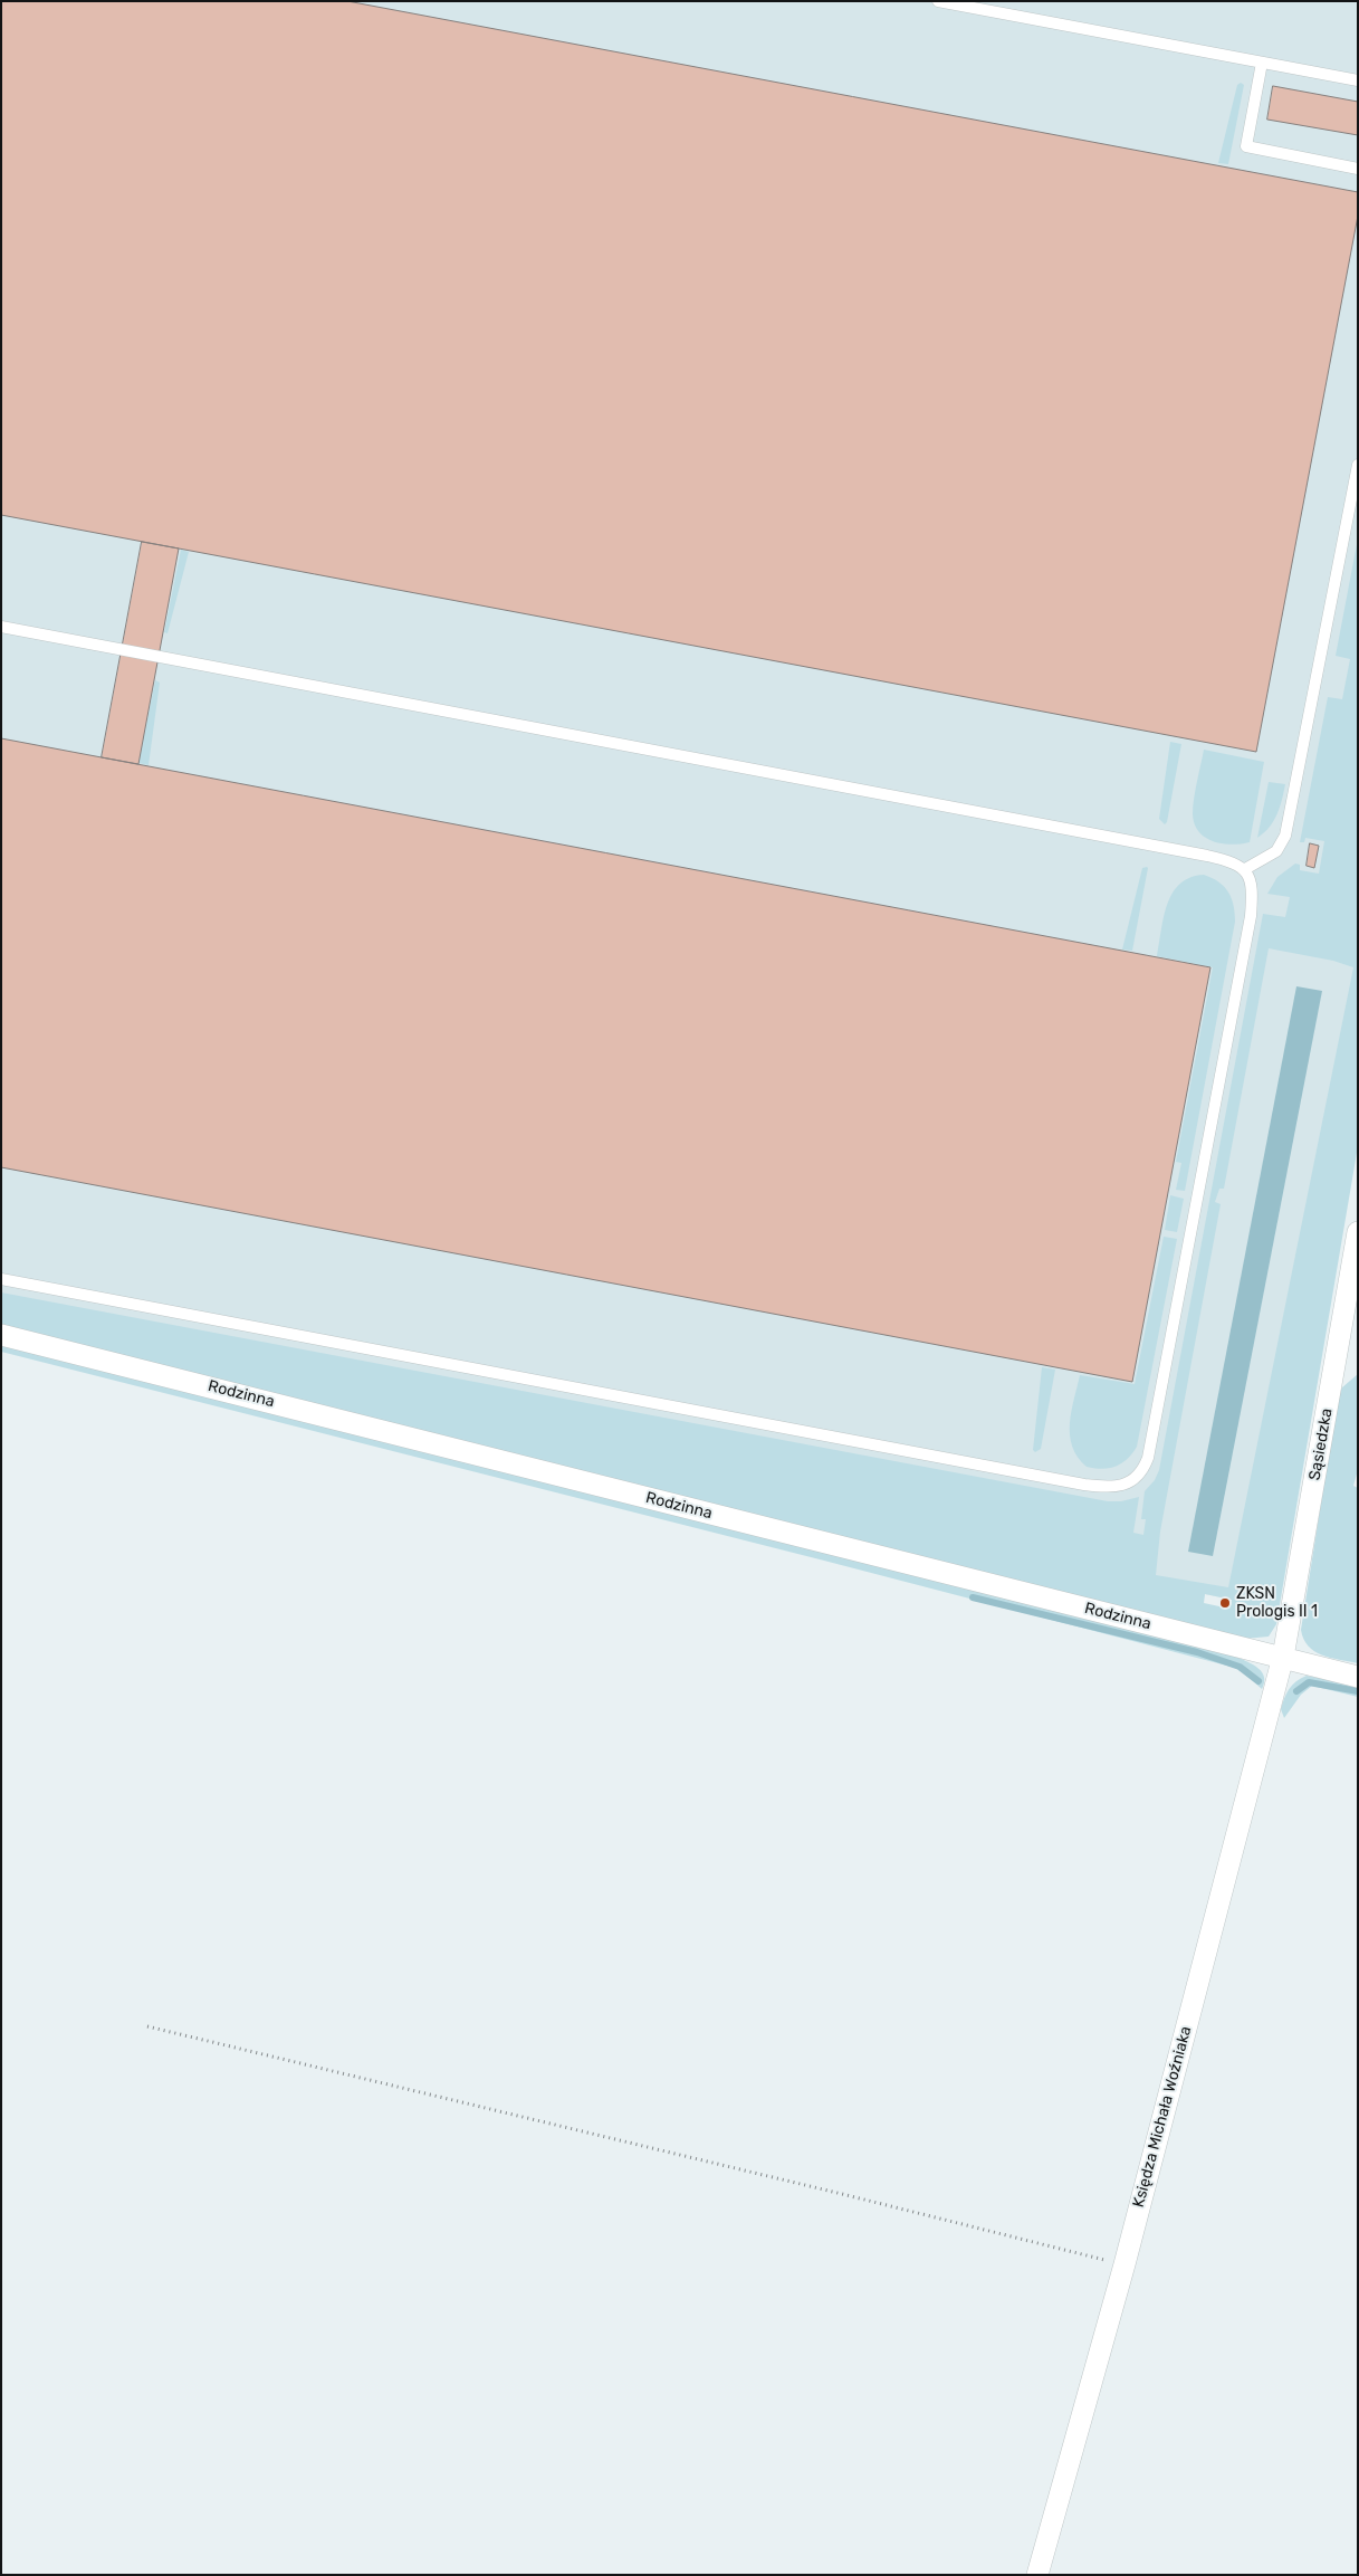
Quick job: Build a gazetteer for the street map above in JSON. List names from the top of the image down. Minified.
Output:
{"streets":{"street":["Rodzinna","Sąsiedzka","Księdza Michała Woźniaka"]},"crossings":[["Rodzinna","Sąsiedzka"],["Rodzinna","Księdza Michała Woźniaka"],["Sąsiedzka","Księdza Michała Woźniaka"]],"places":["ZKSN Prologis II 1"]}
